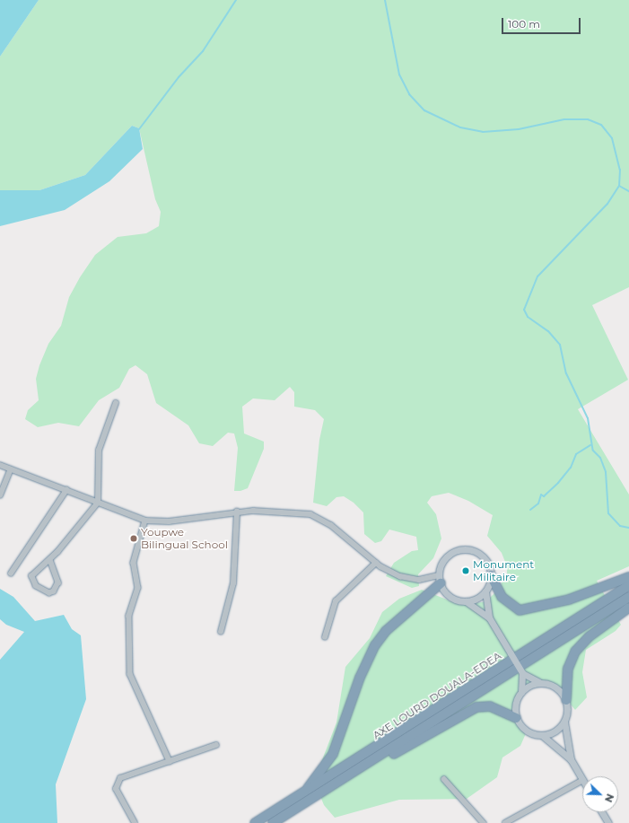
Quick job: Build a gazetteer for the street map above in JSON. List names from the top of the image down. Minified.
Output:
{"streets":{"highway":["AXE LOURD DOUALA-EDEA"]},"places":["Youpwe Bilingual School","Monument Militaire"],"scale_bar":"100 m","north":"bottom right"}
